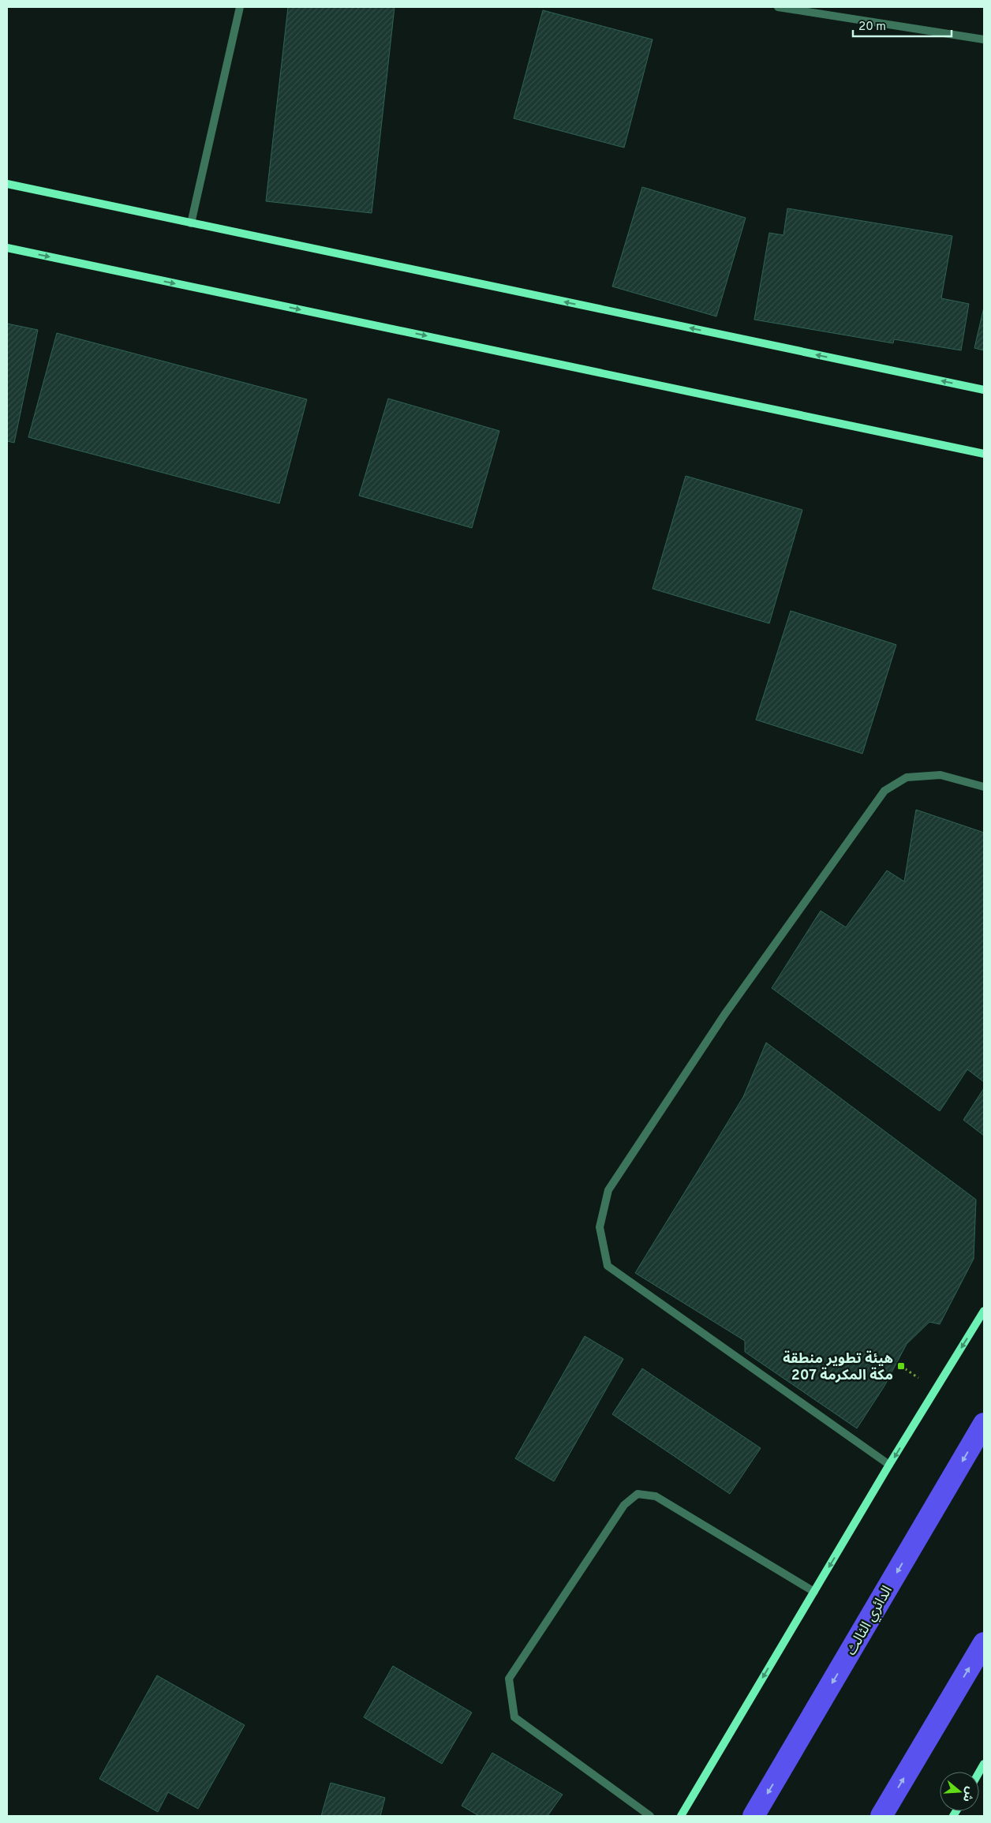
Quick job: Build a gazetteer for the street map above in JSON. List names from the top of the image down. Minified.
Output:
{"streets":{"highway":["الدائري الثالث"]},"places":{"transit":["هيئة تطوير منطقة مكة المكرمة 207"]},"scale_bar":"20 m","north":"right"}
